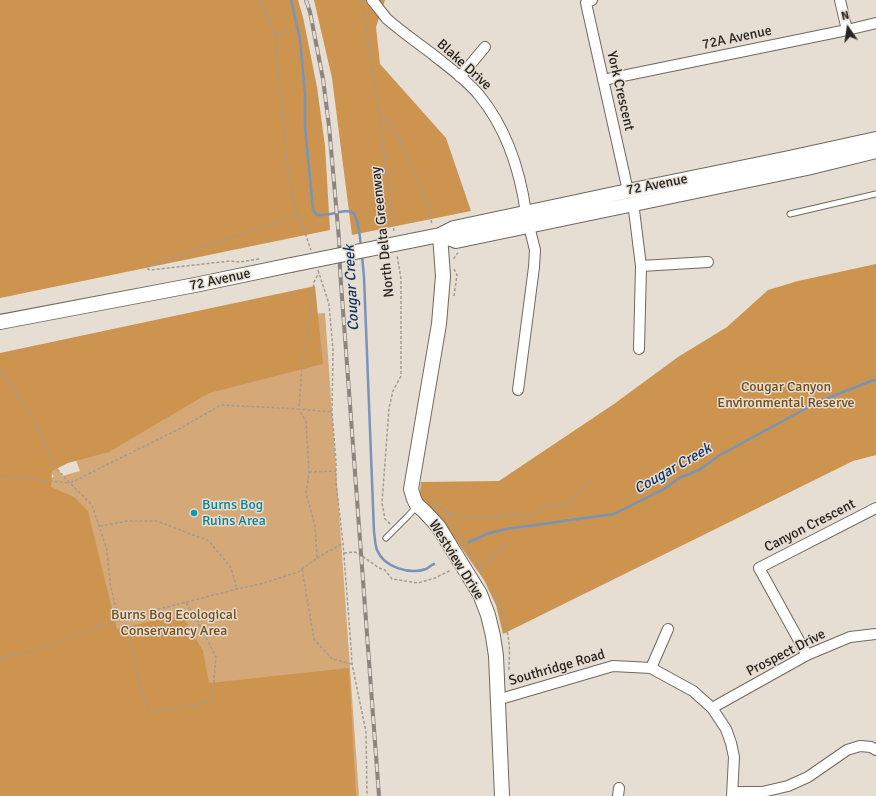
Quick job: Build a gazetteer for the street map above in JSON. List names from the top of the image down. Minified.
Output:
{"streets":{"main road":["72 Avenue","Westview Drive"],"street":["72A Avenue","Blake Drive","York Crescent","Canyon Crescent","Prospect Drive","Southridge Road"],"path":["North Delta Greenway"]},"crossings":[["72A Avenue","York Crescent"],["Blake Drive","72 Avenue"],["York Crescent","72 Avenue"],["72 Avenue","Westview Drive"],["Canyon Crescent","Prospect Drive"],["Westview Drive","Southridge Road"],["Prospect Drive","Southridge Road"]],"water":["Cougar Creek"],"parks":["Cougar Canyon Environmental Reserve","Burns Bog Ecological Conservancy Area"],"places":["Burns Bog Ruins Area"],"north":"top"}
